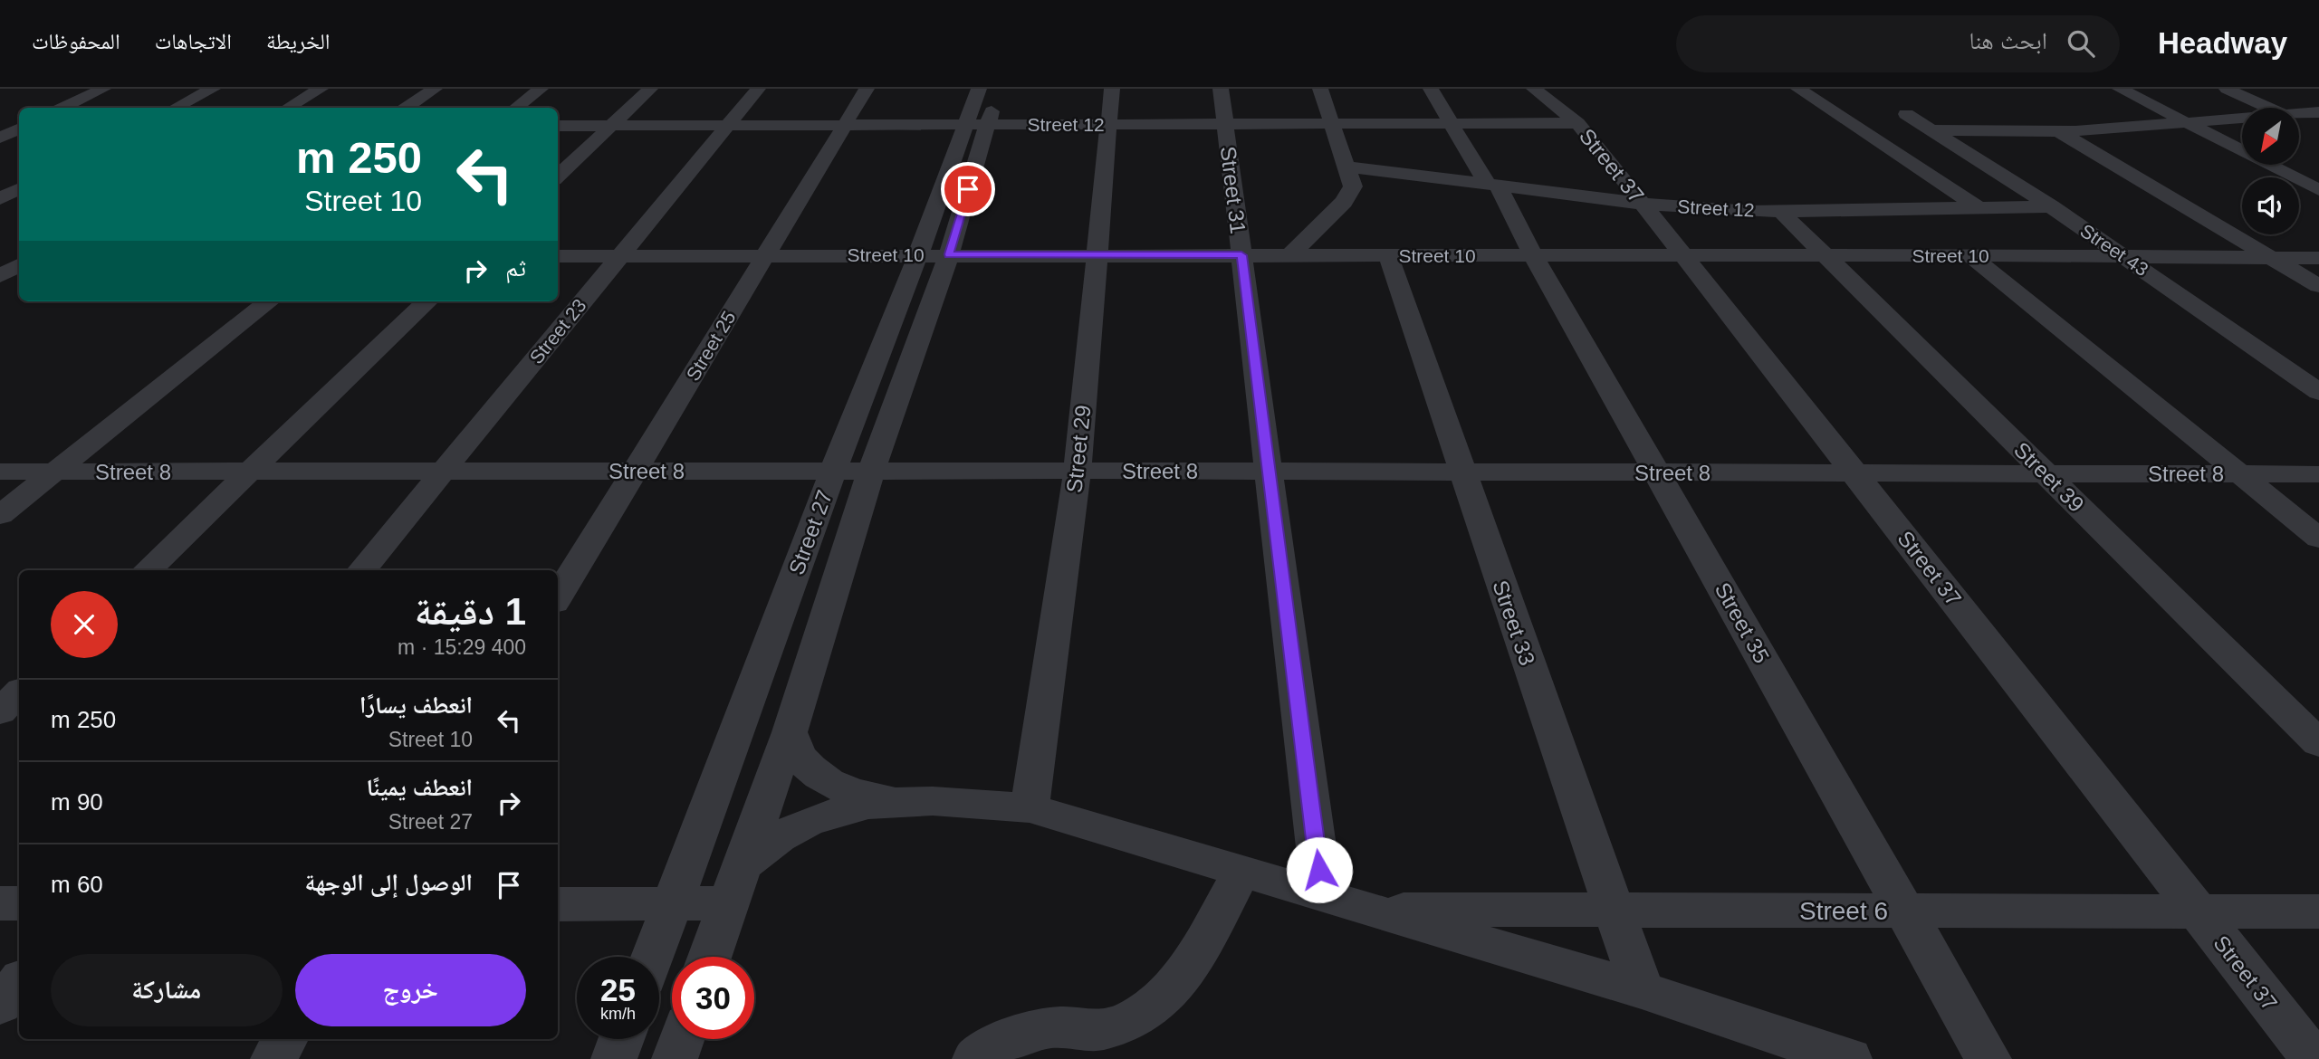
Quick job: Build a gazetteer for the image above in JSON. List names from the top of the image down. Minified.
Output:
{"streets":{"street":["Street 12","Street 37","Street 31","Street 43","Street 10","Street 23","Street 25","Street 29","Street 8","Street 39","Street 27","Street 33","Street 35","Street 6"]},"crossings":[["Street 12","Street 37"],["Street 12","Street 31"],["Street 12","Street 43"],["Street 12","Street 23"],["Street 12","Street 25"],["Street 12","Street 29"],["Street 12","Street 39"],["Street 12","Street 27"],["Street 12","Street 35"],["Street 37","Street 10"],["Street 37","Street 8"],["Street 37","Street 6"],["Street 31","Street 10"],["Street 31","Street 8"],["Street 43","Street 10"],["Street 10","Street 23"],["Street 10","Street 25"],["Street 10","Street 29"],["Street 10","Street 39"],["Street 10","Street 27"],["Street 10","Street 33"],["Street 10","Street 35"],["Street 23","Street 8"],["Street 25","Street 8"],["Street 29","Street 8"],["Street 8","Street 39"],["Street 8","Street 27"],["Street 8","Street 33"],["Street 8","Street 35"],["Street 33","Street 6"],["Street 35","Street 6"]],"north":"bottom left","page":{"header":"Headway","search":"ابحث هنا","nav":["الخريطة","الاتجاهات","المحفوظات"],"turn":["250 m","Street 10"],"then":"ثم","heading":["1 دقيقة","400 m · 15:29"],"list":[{"name":"انعطف يسارًا","note":"Street 10","value":"250 m"},{"name":"انعطف يمينًا","note":"Street 27","value":"90 m"},{"name":"الوصول إلى الوجهة","value":"60 m"}],"buttons":["خروج","مشاركة"],"speed":"25 km/h","limit":"30"}}
